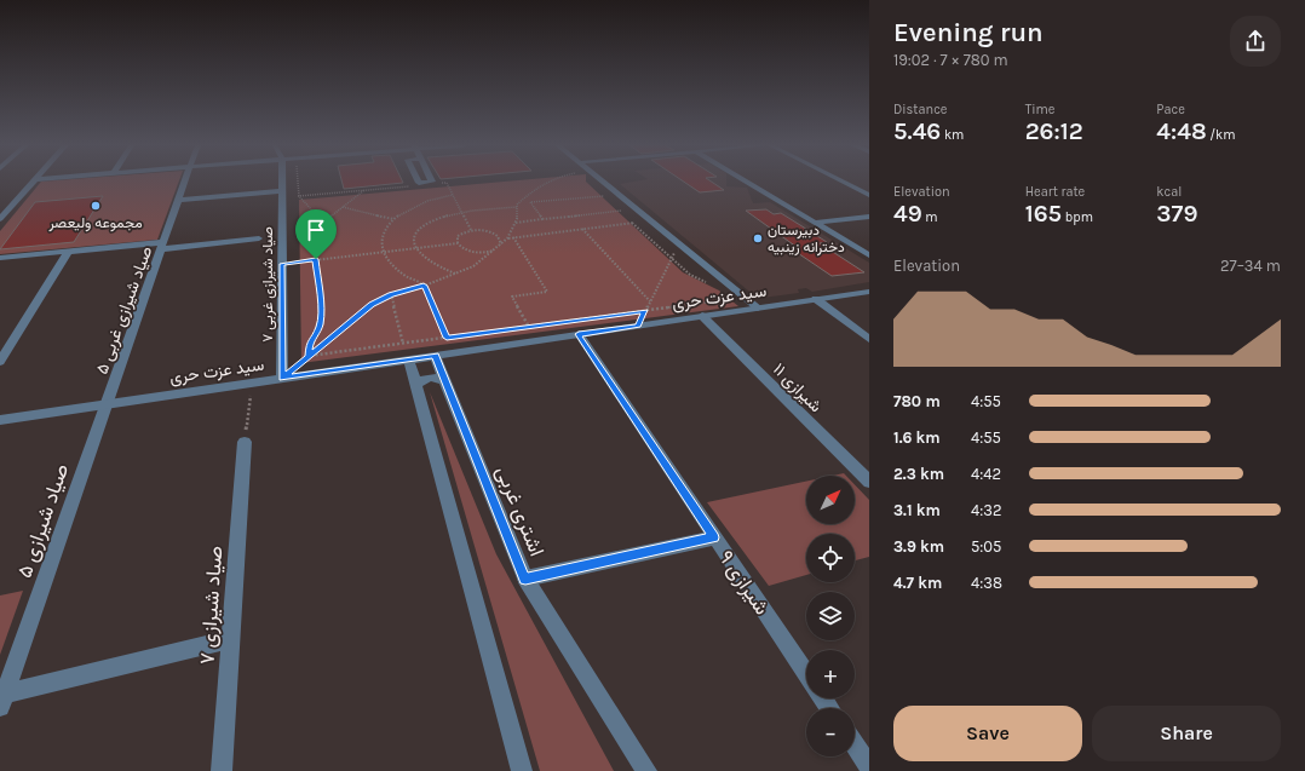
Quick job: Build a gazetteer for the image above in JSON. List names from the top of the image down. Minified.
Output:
{"streets":{"street":["صیاد شیرازی غربی ۷","سید عزت حری","صیاد شیرازی غربی ۵","شیرازی ۱۱","اشتری غربی","صیاد شیرازی ۵","شیرازی ۹","صیاد شیرازی ۷"]},"crossings":[["صیاد شیرازی غربی ۷","سید عزت حری"],["سید عزت حری","صیاد شیرازی غربی ۵"],["سید عزت حری","شیرازی ۱۱"],["سید عزت حری","اشتری غربی"],["سید عزت حری","صیاد شیرازی ۵"],["سید عزت حری","شیرازی ۹"],["صیاد شیرازی غربی ۵","صیاد شیرازی ۵"]],"places":["مجموعه ولیعصر","دبیرستان دخترانه زینبیه"],"north":"top right","page":{"heading":["Evening run","19:02 · 7 × 780 m"],"stats":[["Distance","5.46 km"],["Time","26:12"],["Pace","4:48 /km"],["Elevation","49 m"],["Heart rate","165 bpm"],["kcal","379"]],"chart":["Elevation","27–34 m"],"list":[{"name":"780 m","note":"4:55"},{"name":"1.6 km","note":"4:55"},{"name":"2.3 km","note":"4:42"},{"name":"3.1 km","note":"4:32"},{"name":"3.9 km","note":"5:05"},{"name":"4.7 km","note":"4:38"}],"map_buttons":["+","−"],"buttons":["Save","Share"]}}
